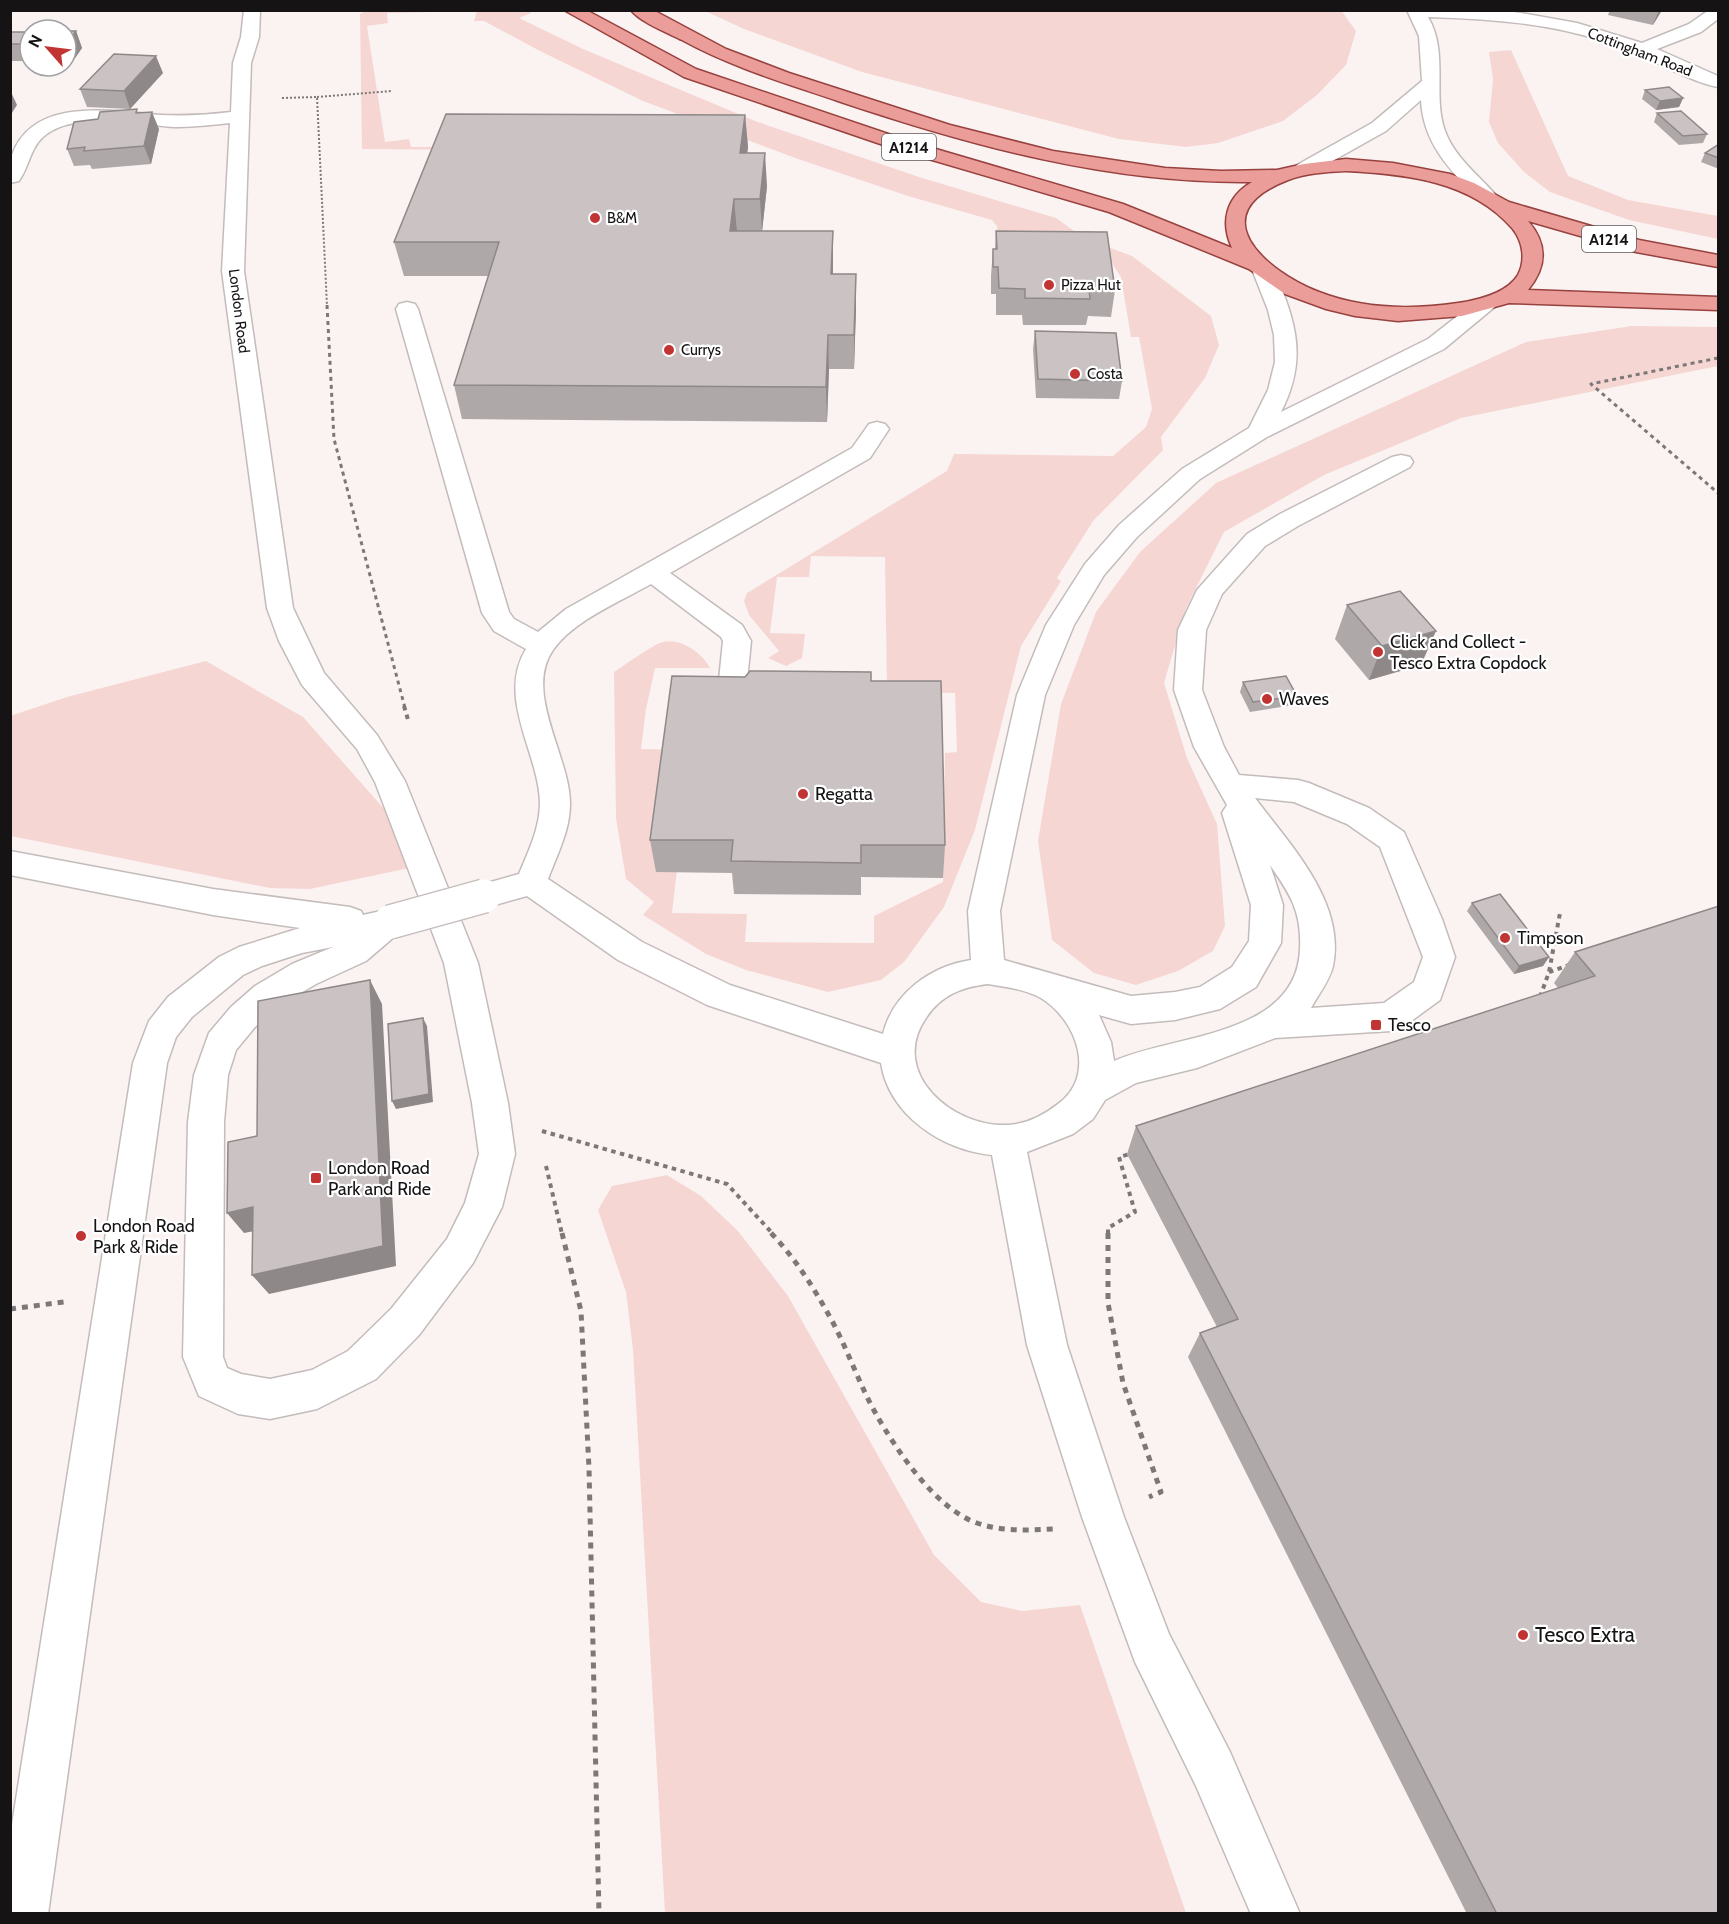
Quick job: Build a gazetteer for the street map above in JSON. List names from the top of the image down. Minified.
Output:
{"streets":{"main road":["A1214"],"street":["Cottingham Road","London Road"]},"places":{"other":["B&M","Pizza Hut","Currys","Costa","Click and Collect - Tesco Extra Copdock","Waves","Regatta","Timpson","London Road Park & Ride","Tesco Extra"],"transit":["Tesco","London Road Park and Ride"]},"north":"top left"}
